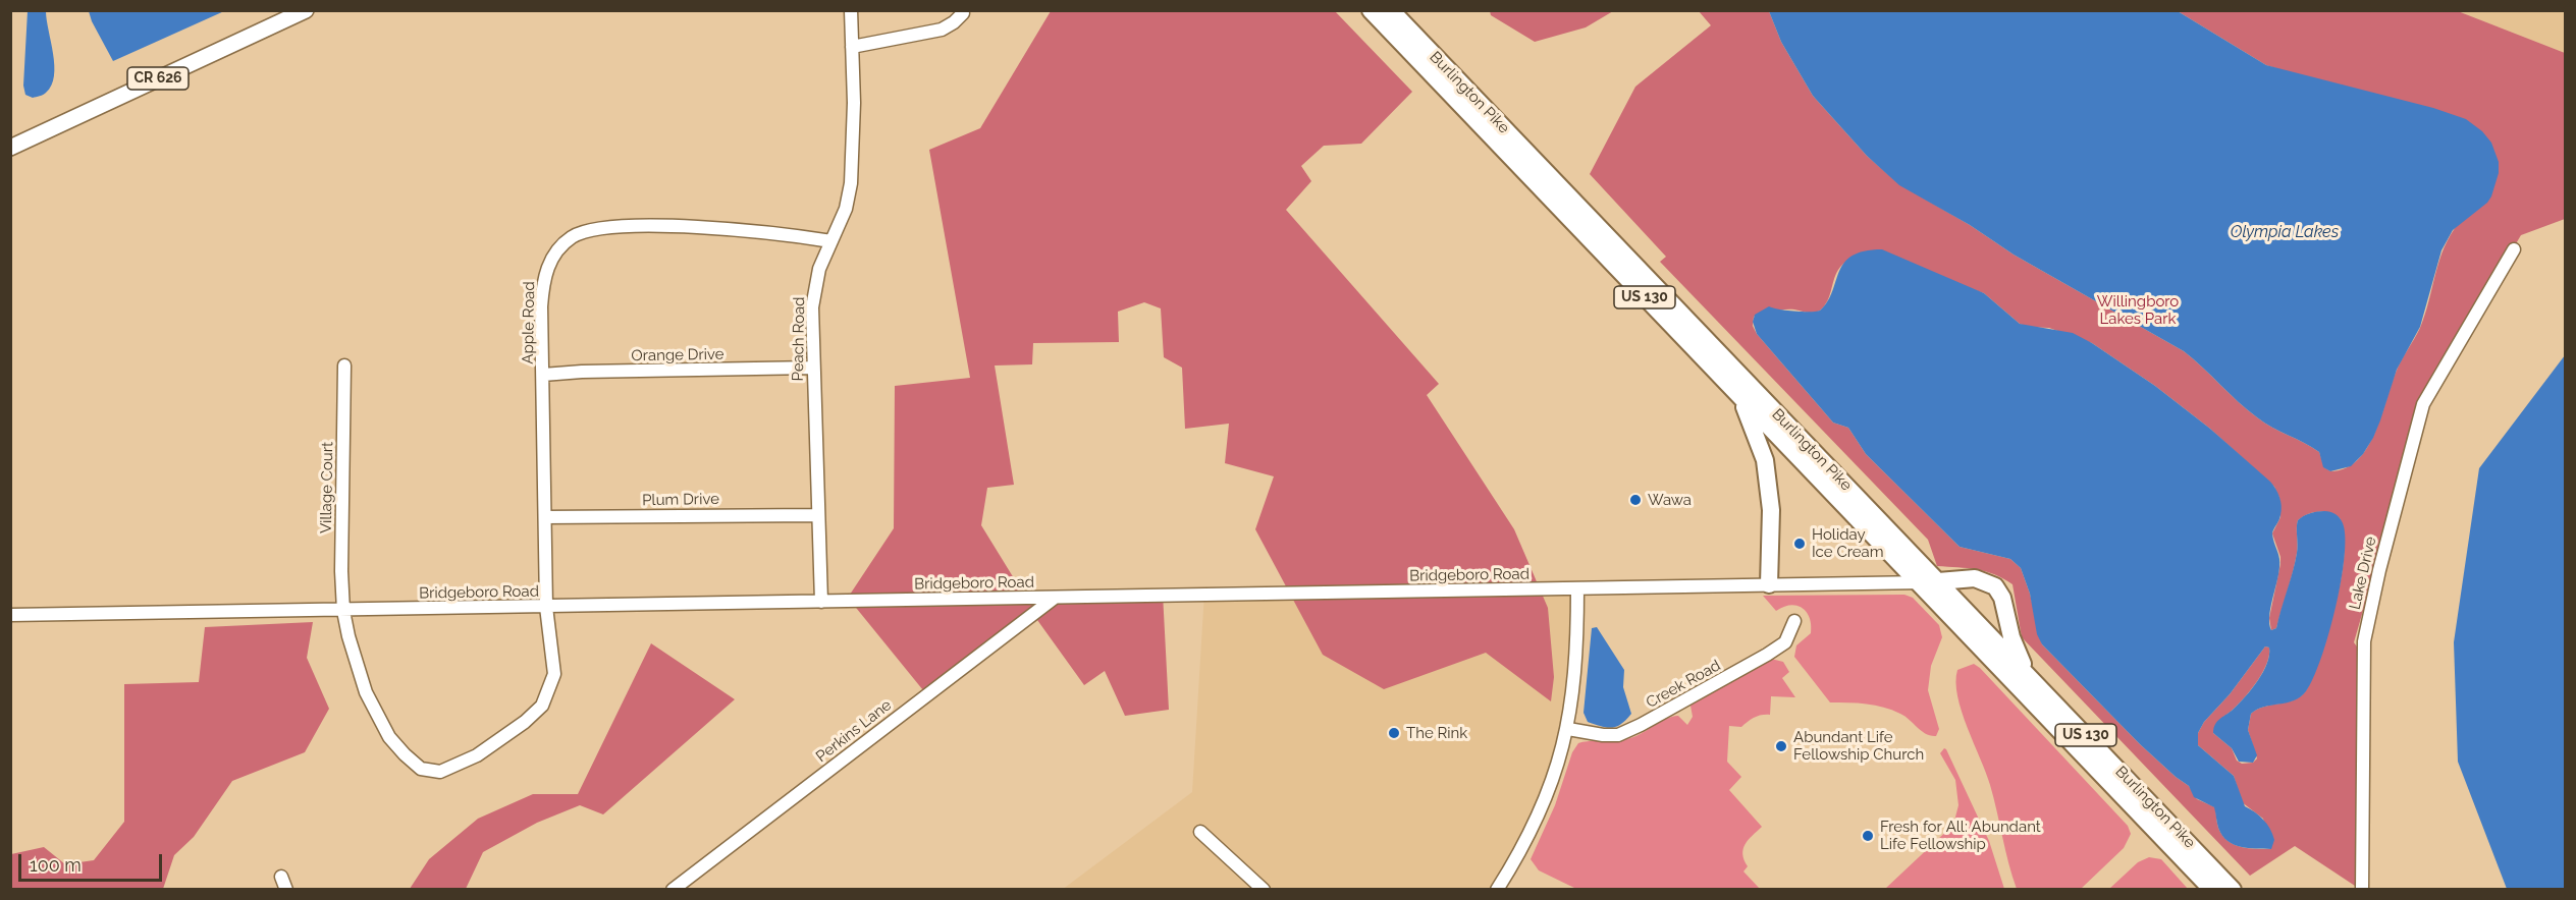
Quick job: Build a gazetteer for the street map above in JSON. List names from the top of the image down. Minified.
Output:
{"streets":{"highway":["Burlington Pike","US 130"],"main road":["CR 626"],"street":["Apple Road","Peach Road","Orange Drive","Village Court","Plum Drive","Lake Drive","Bridgeboro Road","Creek Road","Perkins Lane"]},"crossings":[["Burlington Pike","Bridgeboro Road"],["Apple Road","Peach Road"],["Apple Road","Orange Drive"],["Apple Road","Village Court"],["Apple Road","Plum Drive"],["Apple Road","Bridgeboro Road"],["Peach Road","Orange Drive"],["Peach Road","Plum Drive"],["Peach Road","Bridgeboro Road"],["Village Court","Bridgeboro Road"],["Bridgeboro Road","Perkins Lane"]],"water":["Olympia Lakes"],"parks":["Willingboro Lakes Park"],"places":["Wawa","Holiday Ice Cream","The Rink","Abundant Life Fellowship Church","Fresh for All: Abundant Life Fellowship"],"scale_bar":"100 m"}
